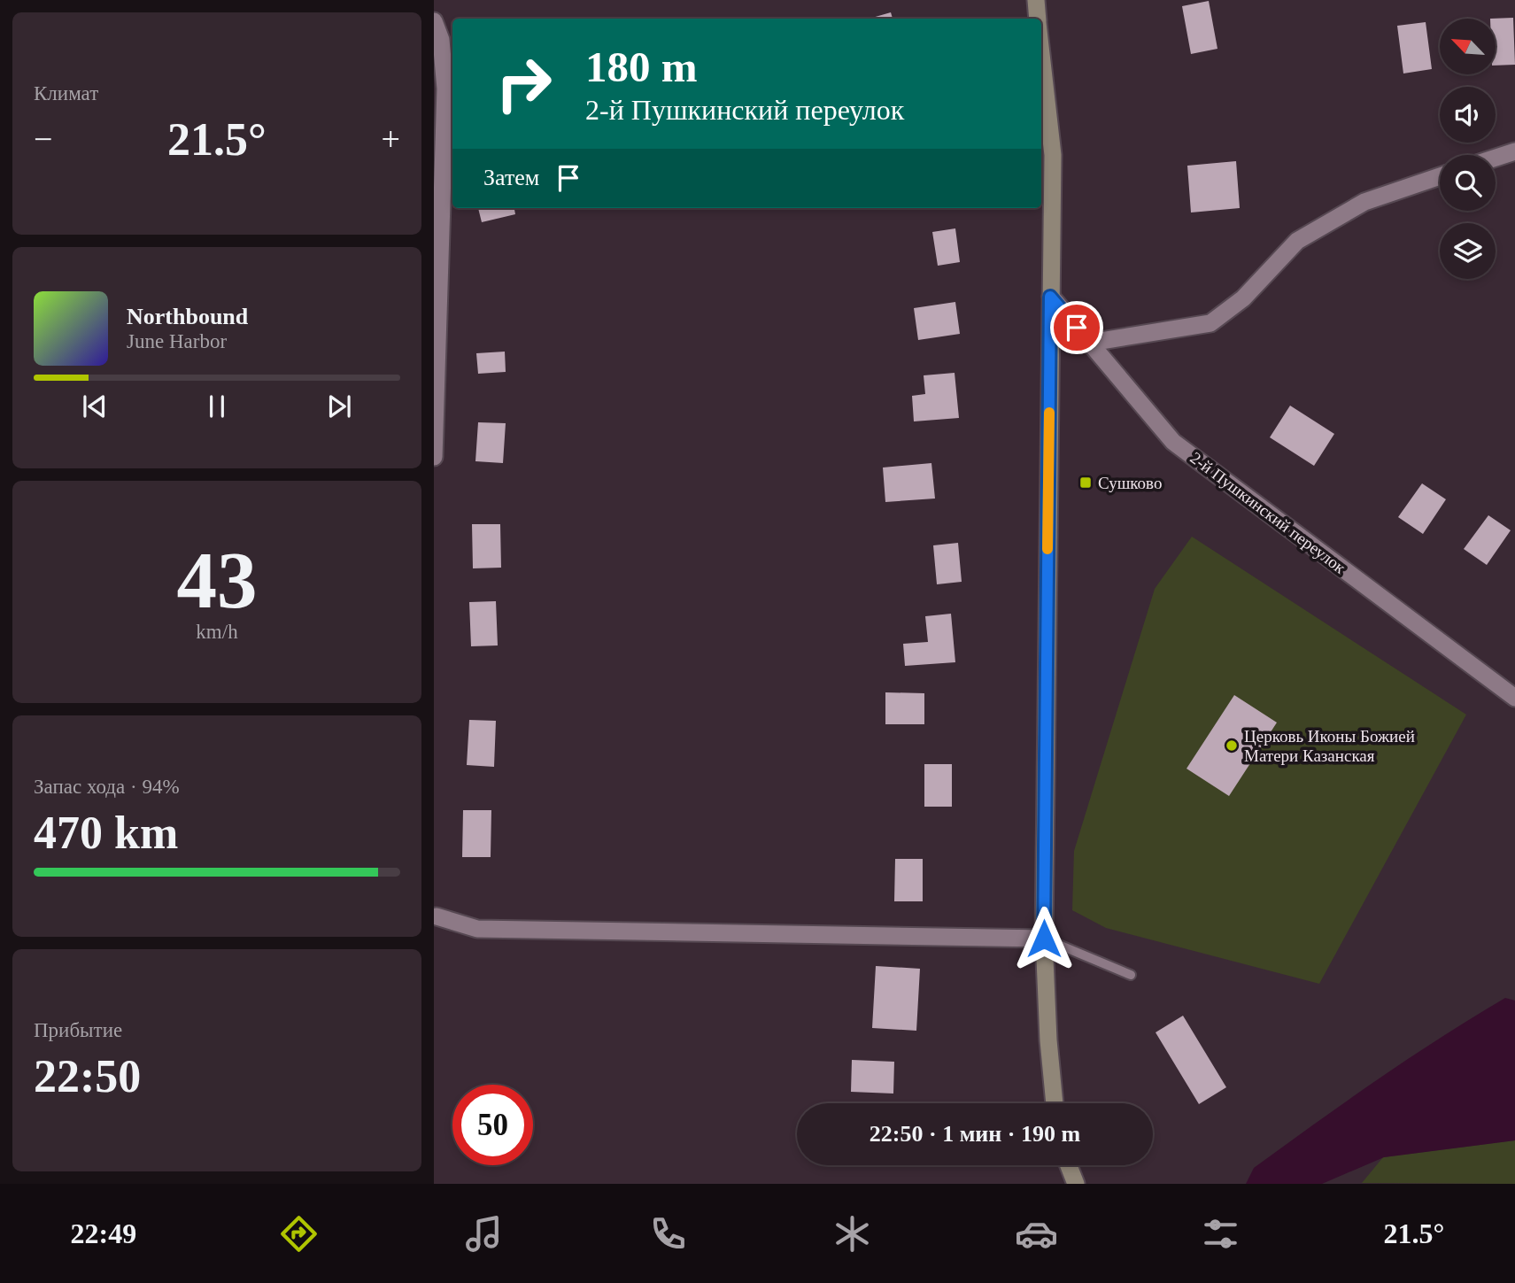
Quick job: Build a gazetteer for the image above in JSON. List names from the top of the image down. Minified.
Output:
{"streets":{"street":["2-й Пушкинский переулок"]},"places":{"transit":["Сушково"],"other":["Церковь Иконы Божией Матери Казанская"]},"north":"top left","page":{"tile":["Климат",["43","km/h"],["Запас хода · 94%","470 km"],["Прибытие","22:50"]],"turn":["180 m","2-й Пушкинский переулок"],"heat":["−","21.5°","+"],"then":"Затем","song":["Northbound","June Harbor"],"limit":"50","trip":"22:50 · 1 мин · 190 m","tabs":["22:49","21.5°"]}}
